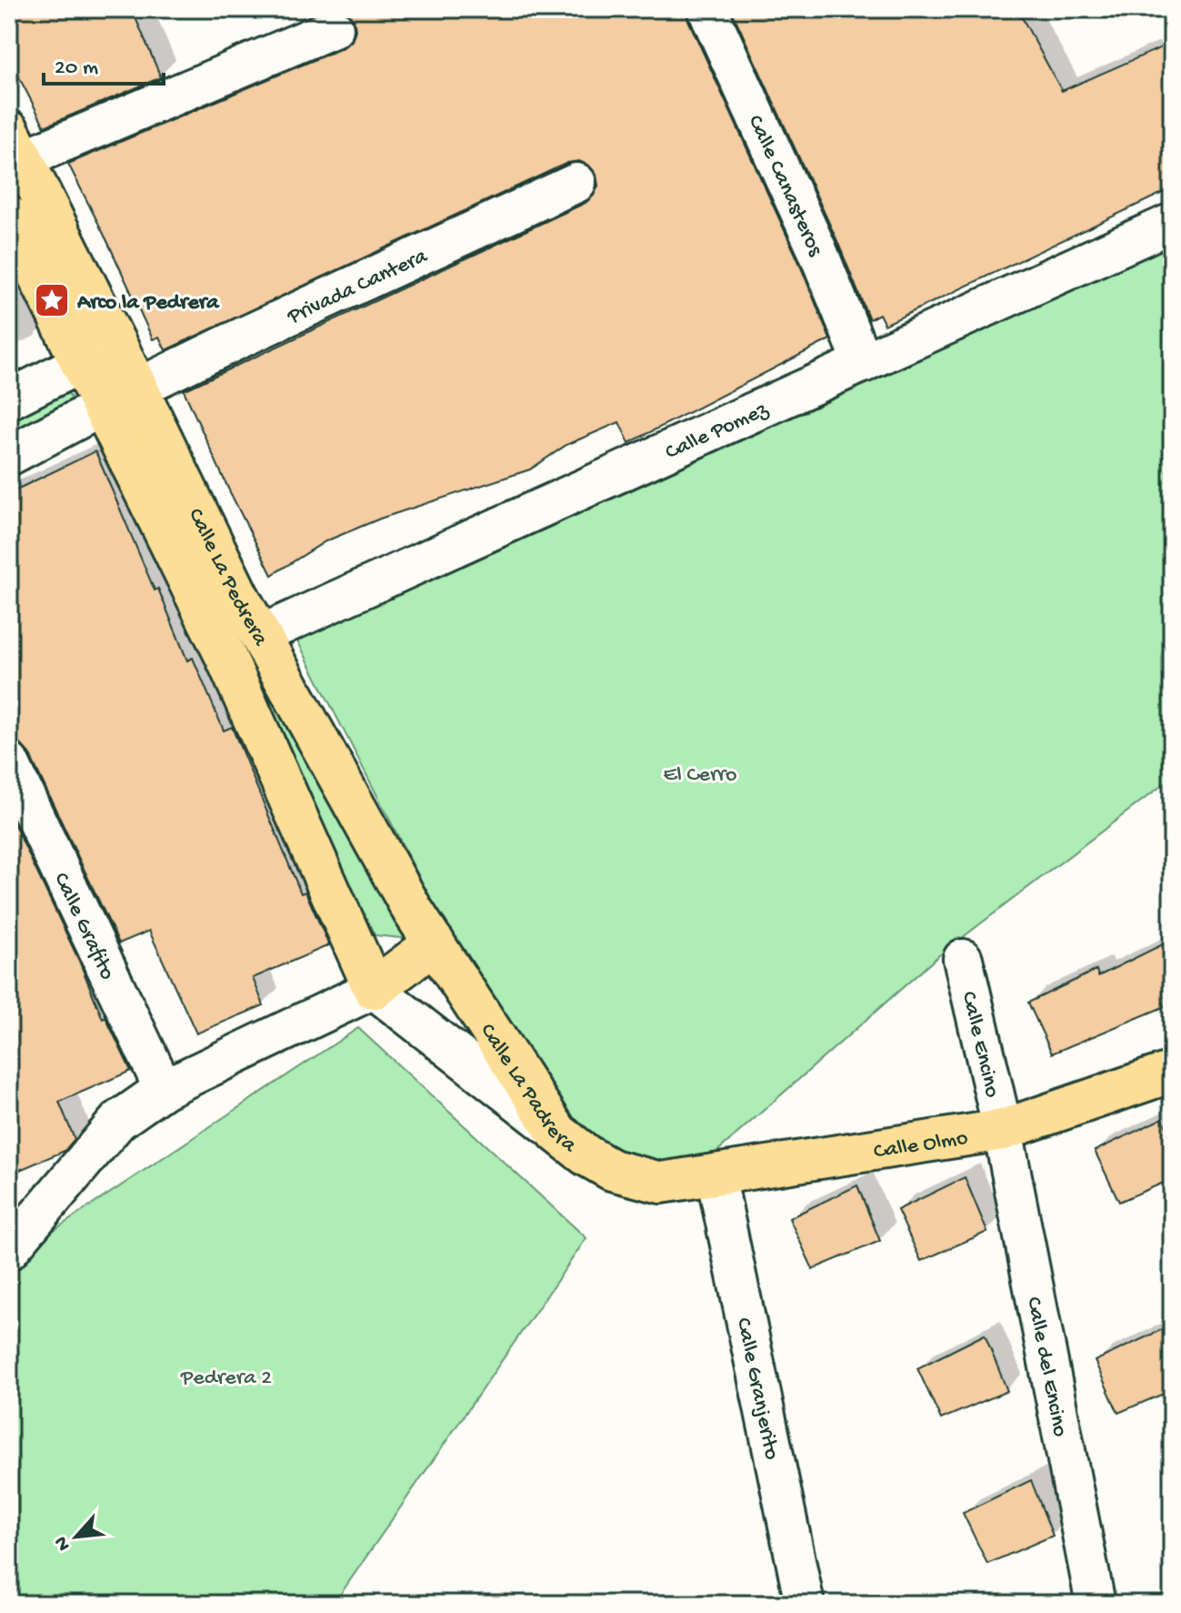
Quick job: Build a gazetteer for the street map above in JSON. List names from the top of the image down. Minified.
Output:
{"streets":{"main road":["Calle La Pedrera","Calle La Padrera","Calle Olmo"],"street":["Calle Canasteros","Privada Cantera","Calle Pomez","Calle Grafito","Calle Encino","Calle del Encino","Calle Granjerito"]},"crossings":[["Calle Canasteros","Calle Pomez"],["Privada Cantera","Calle La Pedrera"],["Calle Pomez","Calle La Pedrera"],["Calle La Pedrera","Calle La Padrera"],["Calle Encino","Calle Olmo"],["Calle Encino","Calle del Encino"],["Calle La Padrera","Calle Olmo"],["Calle Olmo","Calle del Encino"],["Calle Olmo","Calle Granjerito"]],"parks":["El Cerro","Pedrera 2"],"places":{"place":["Arco la Pedrera"]},"scale_bar":"20 m","north":"bottom left"}
